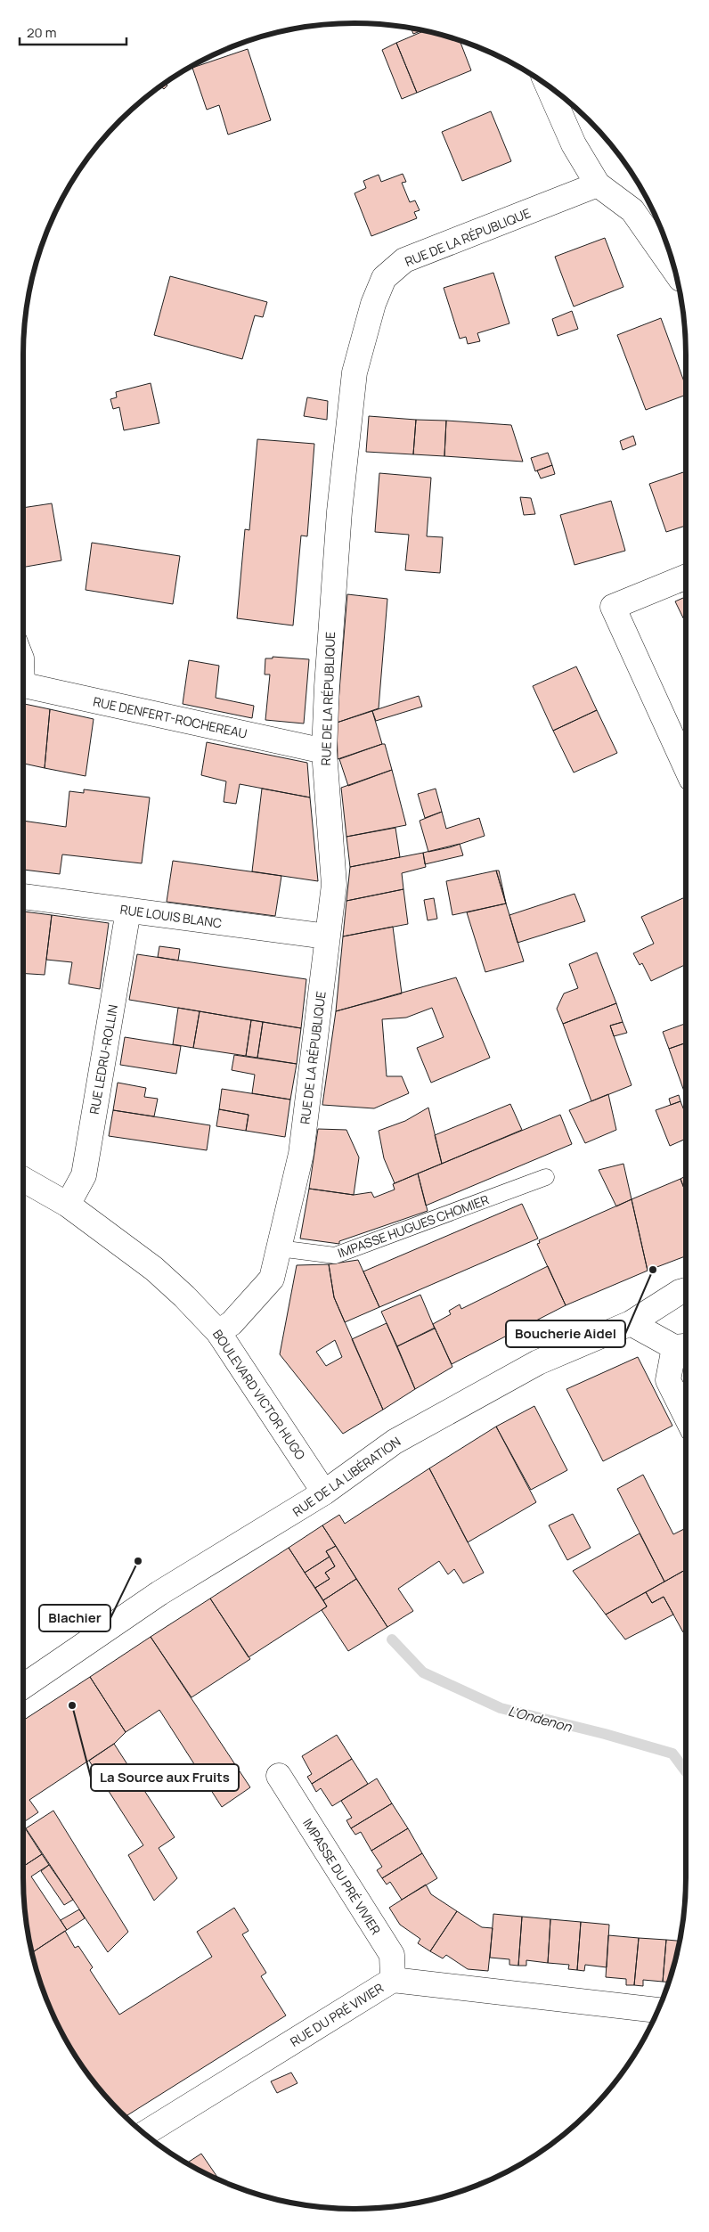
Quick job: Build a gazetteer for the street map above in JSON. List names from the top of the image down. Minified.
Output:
{"streets":{"street":["RUE DE LA RÉPUBLIQUE","RUE DENFERT-ROCHEREAU","RUE LOUIS BLANC","RUE LEDRU-ROLLIN","BOULEVARD VICTOR HUGO","RUE DE LA LIBÉRATION","IMPASSE DU PRÉ VIVIER","RUE DU PRÉ VIVIER"],"lane":["IMPASSE HUGUES CHOMIER"]},"crossings":[["RUE DE LA RÉPUBLIQUE","RUE DENFERT-ROCHEREAU"],["RUE DE LA RÉPUBLIQUE","RUE LOUIS BLANC"],["RUE DE LA RÉPUBLIQUE","IMPASSE HUGUES CHOMIER"],["RUE DE LA RÉPUBLIQUE","BOULEVARD VICTOR HUGO"],["RUE LOUIS BLANC","RUE LEDRU-ROLLIN"],["RUE LEDRU-ROLLIN","BOULEVARD VICTOR HUGO"],["BOULEVARD VICTOR HUGO","RUE DE LA LIBÉRATION"],["IMPASSE DU PRÉ VIVIER","RUE DU PRÉ VIVIER"]],"water":["L'Ondenon"],"places":["Boucherie Aidel","Blachier","La Source aux Fruits"],"scale_bar":"20 m"}
